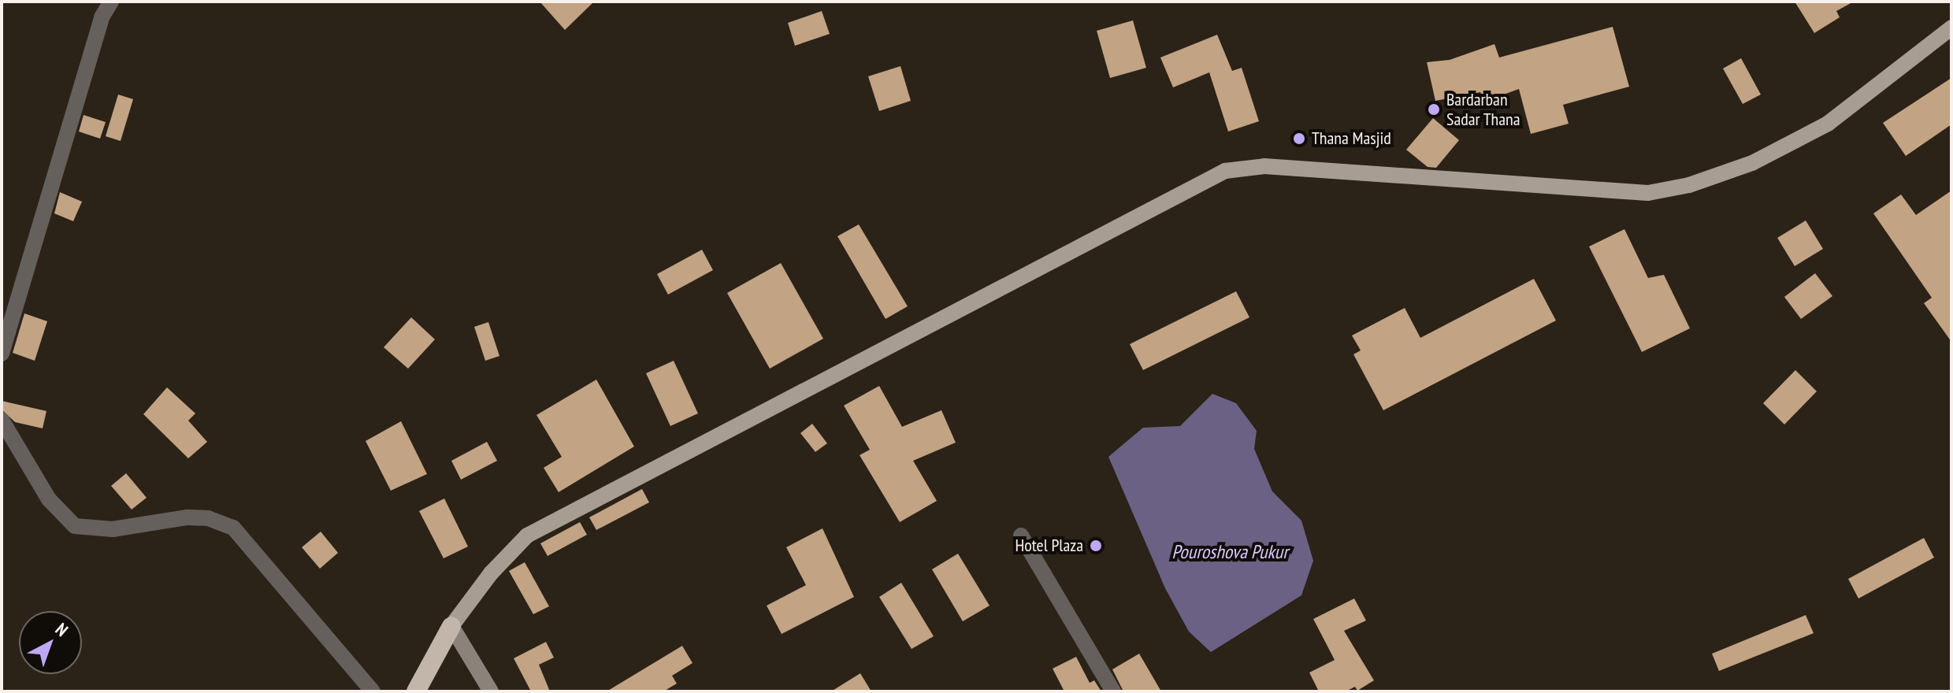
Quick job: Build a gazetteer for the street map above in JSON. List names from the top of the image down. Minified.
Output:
{"water":["Pouroshova Pukur"],"places":["Bardarban Sadar Thana","Thana Masjid","Hotel Plaza"],"north":"top right"}
